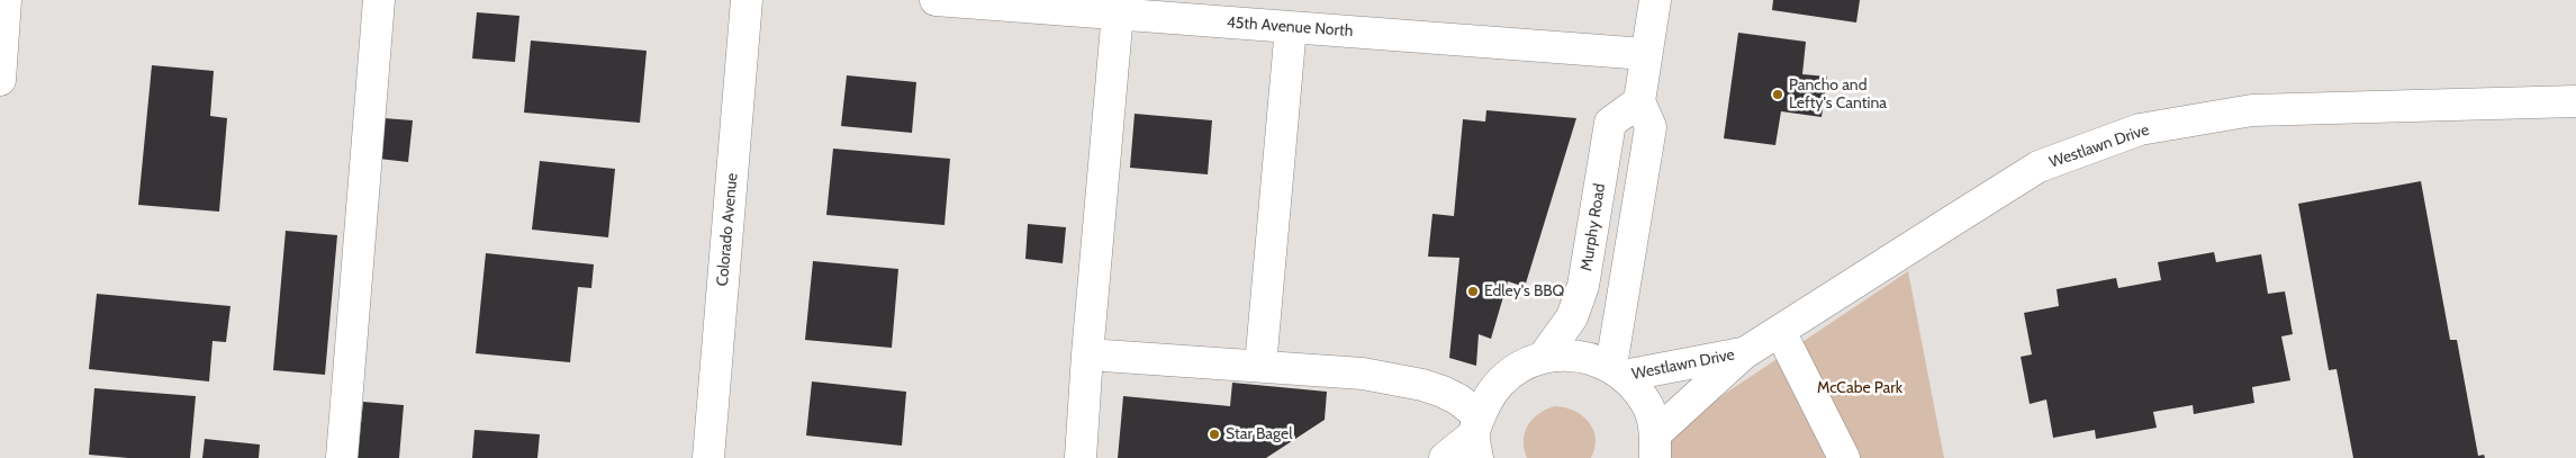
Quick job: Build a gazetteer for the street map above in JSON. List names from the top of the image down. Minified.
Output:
{"streets":{"street":["45th Avenue North","Westlawn Drive","Murphy Road","Colorado Avenue"]},"parks":["McCabe Park"],"places":["Pancho and Lefty's Cantina","Edley's BBQ","Star Bagel"]}
